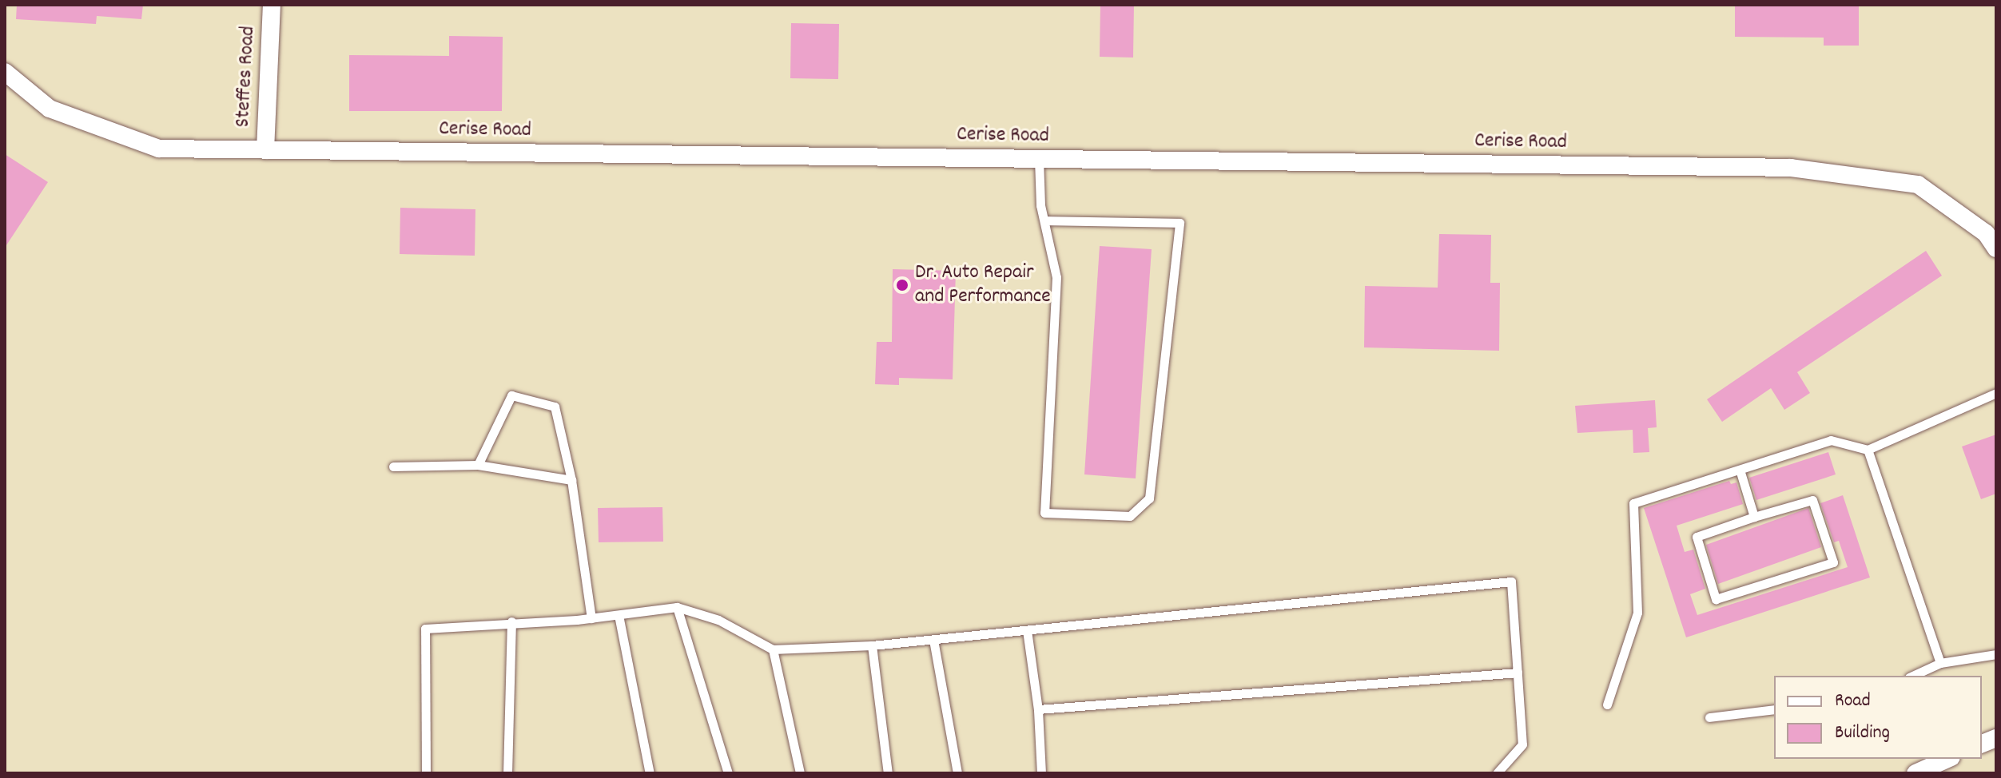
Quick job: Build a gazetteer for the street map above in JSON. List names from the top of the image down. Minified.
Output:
{"streets":{"street":["Steffes Road","Cerise Road"]},"crossings":[["Steffes Road","Cerise Road"]],"places":["Dr. Auto Repair and Performance"],"legend":["Road","Building"]}
